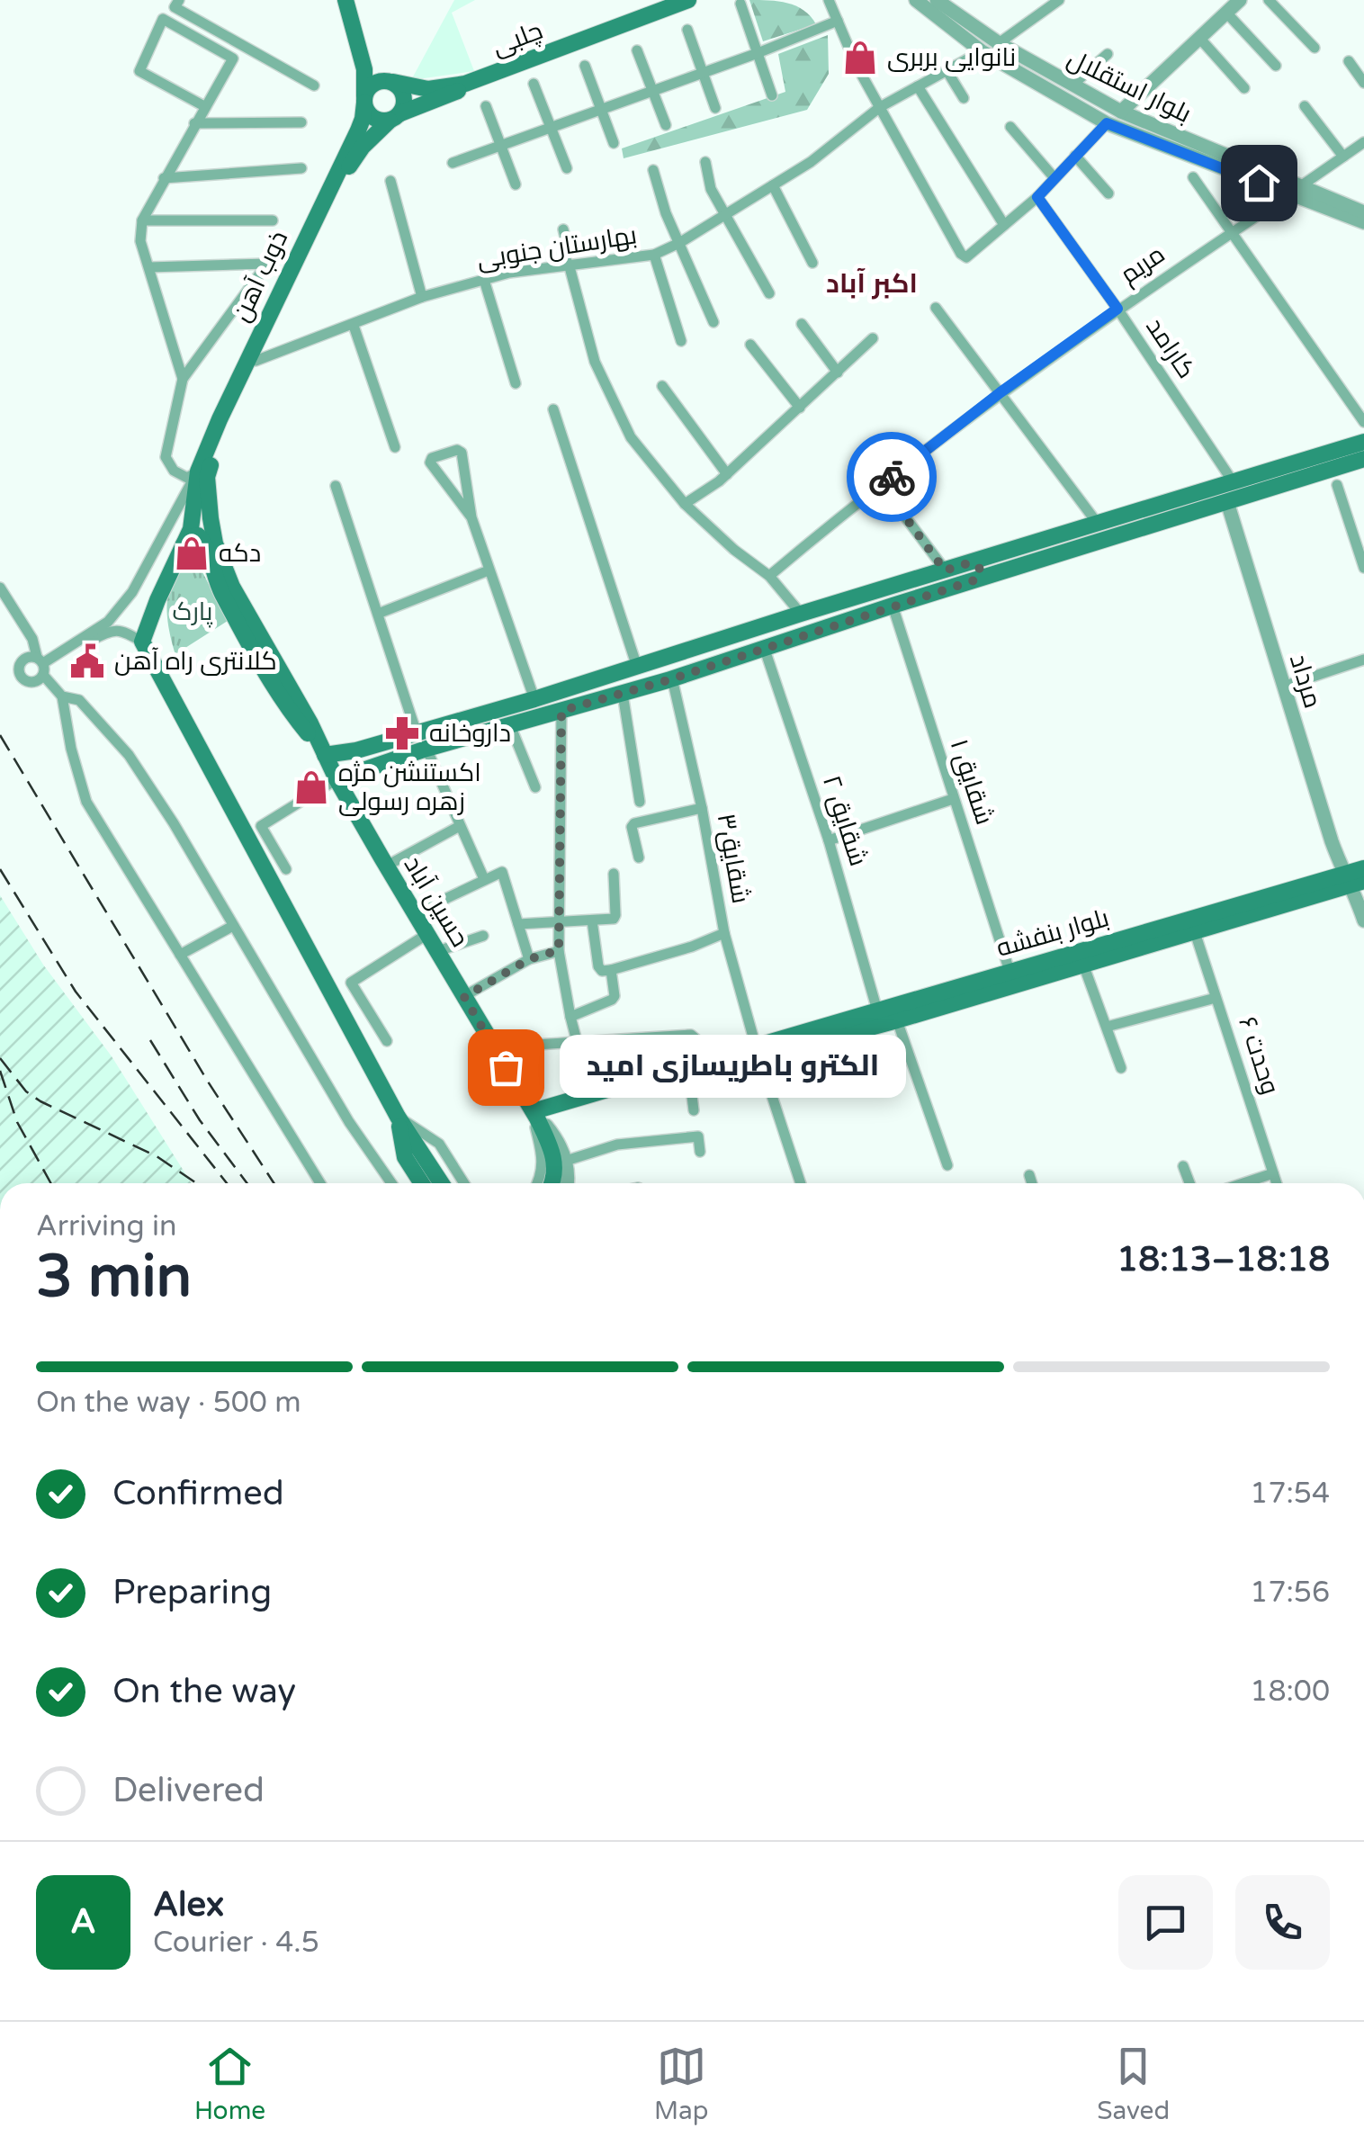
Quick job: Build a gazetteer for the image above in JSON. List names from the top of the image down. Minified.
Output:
{"streets":{"main road":["چلبی","ذوب آهن","حسین آباد","بلوار بنفشه"],"street":["بلوار استقلال","بهارستان جنوبی","مریم","کارامد","مرداد","شقایق ۱","شقایق ۲","شقایق۳","وحدت ۶"]},"crossings":[["بلوار استقلال","بهارستان جنوبی"],["بلوار استقلال","مریم"],["بهارستان جنوبی","ذوب آهن"],["مریم","کارامد"],["ذوب آهن","حسین آباد"],["مرداد","بلوار بنفشه"],["شقایق ۱","بلوار بنفشه"],["شقایق ۲","بلوار بنفشه"],["شقایق۳","بلوار بنفشه"],["حسین آباد","بلوار بنفشه"],["بلوار بنفشه","وحدت ۶"]],"districts":["اکبر آباد"],"parks":["پارک"],"places":{"shop":["نانوایی بربری","دکه","اکستنشن مژه زهره رسولی"],"public building":["کلانتری راه آهن"],"pharmacy":["داروخانه"],"other":["الکترو باطریسازی امید"]},"page":{"bubble":"الکترو باطریسازی امید","heading":["3 min","Arriving in","18:13–18:18"],"panel":["Alex","Courier · 4.5"],"bar":"On the way · 500 m","list":[["Confirmed","17:54"],["Preparing","17:56"],["On the way","18:00"],"Delivered"],"round":"A","tabs":["Home","Map","Saved"]}}
